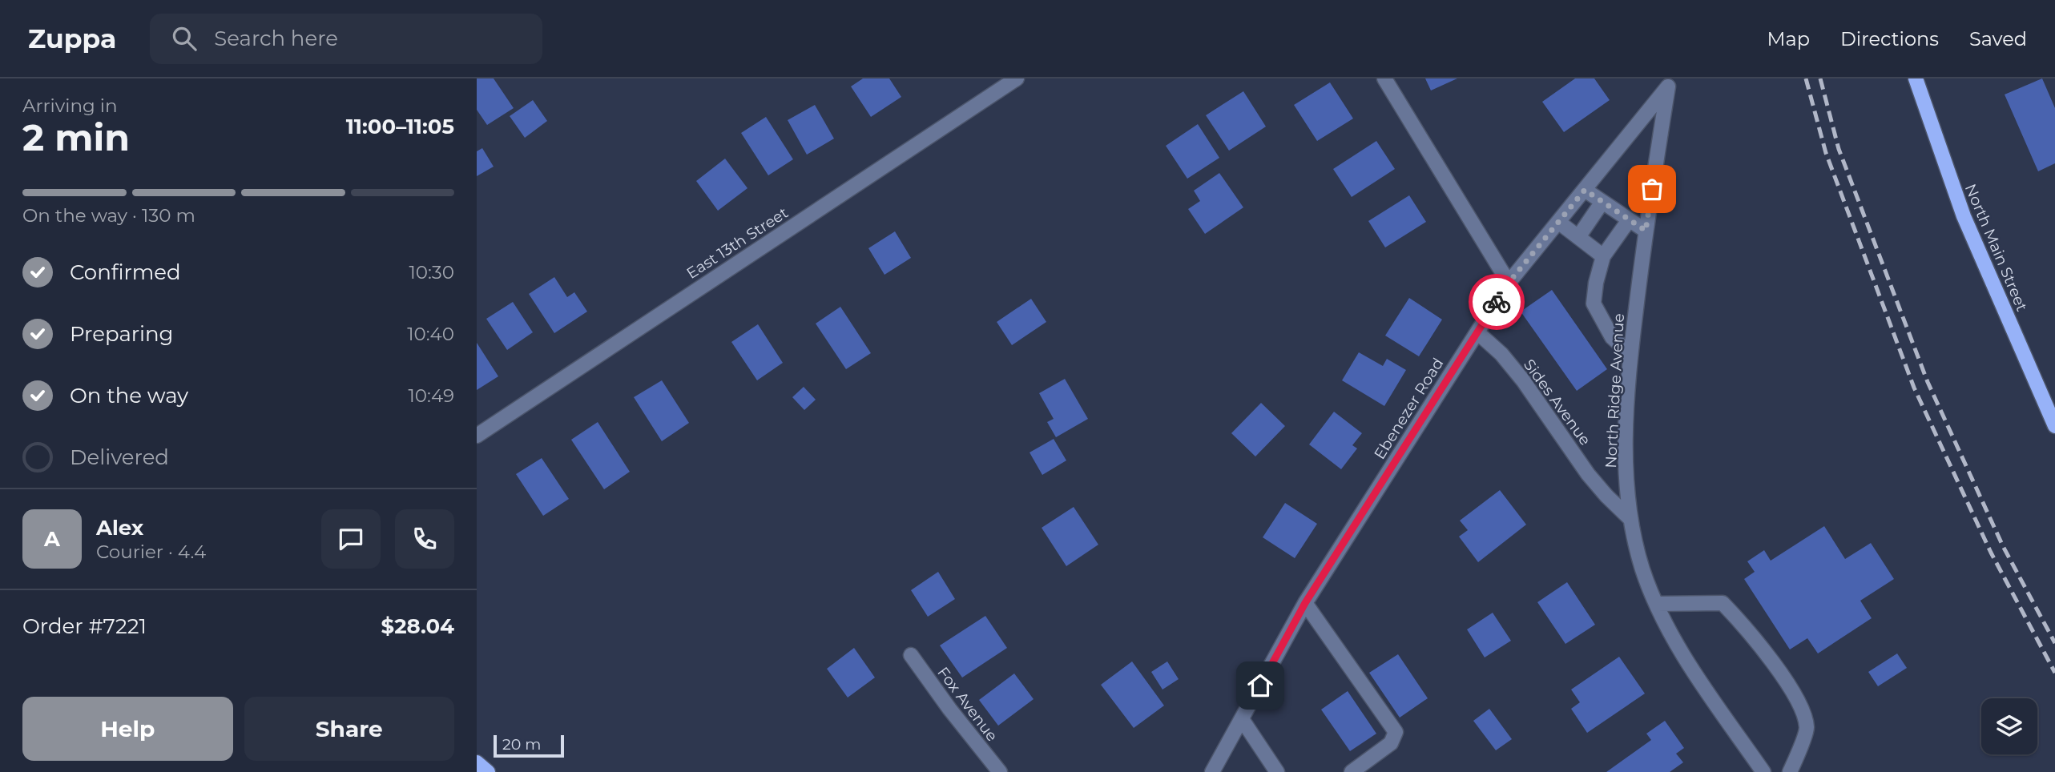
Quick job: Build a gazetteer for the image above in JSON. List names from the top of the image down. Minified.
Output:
{"streets":{"main road":["North Main Street"],"street":["East 13th Street","North Ridge Avenue","Sides Avenue","Ebenezer Road","Fox Avenue"]},"crossings":[["North Ridge Avenue","Sides Avenue"],["North Ridge Avenue","Ebenezer Road"],["Sides Avenue","Ebenezer Road"]],"scale_bar":"20 m","page":{"header":"Zuppa","search":"Search here","nav":["Map","Directions","Saved"],"heading":["2 min","Arriving in","11:00–11:05"],"panel":["Alex","Courier · 4.4","Order #7221","$28.04"],"bar":"On the way · 130 m","list":[["Confirmed","10:30"],["Preparing","10:40"],["On the way","10:49"],"Delivered"],"round":"A","buttons":["Help","Share"],"scale":"20 m"}}
